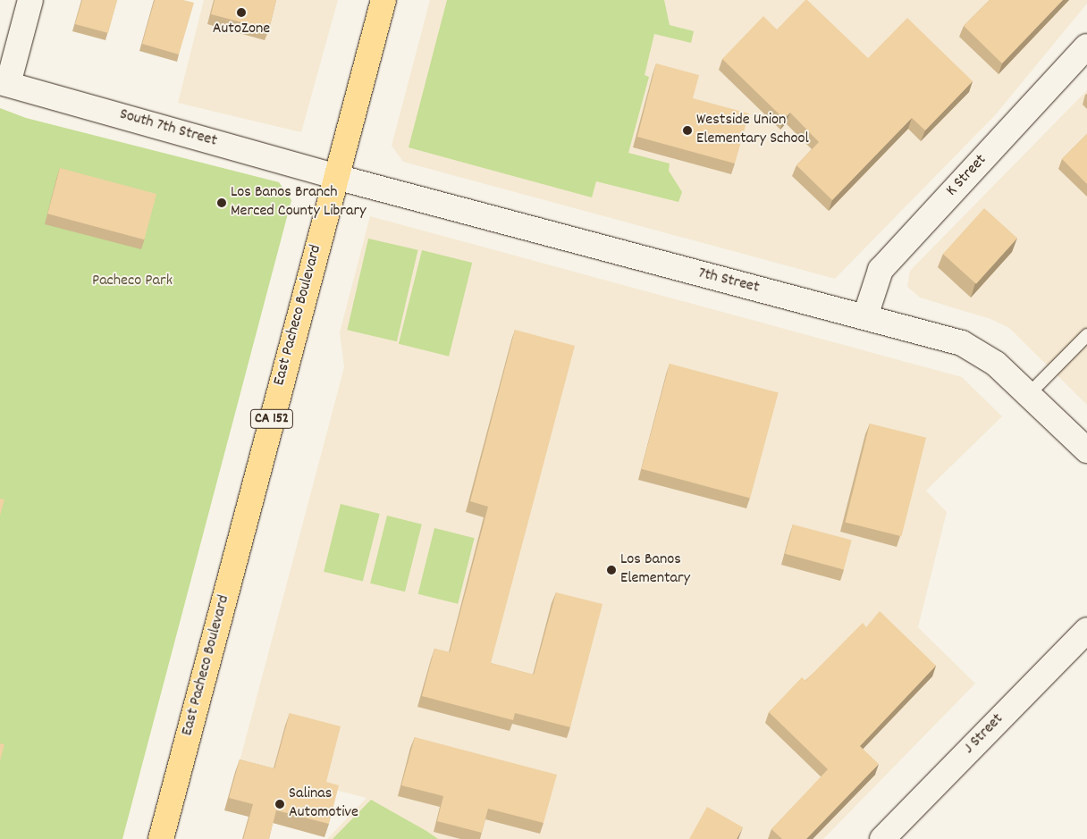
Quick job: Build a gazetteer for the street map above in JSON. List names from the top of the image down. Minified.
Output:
{"streets":{"highway":["East Pacheco Boulevard","CA 152"],"street":["South 7th Street","K Street","7th Street","J Street"]},"crossings":[["South 7th Street","7th Street"],["South 7th Street","East Pacheco Boulevard"],["K Street","7th Street"],["7th Street","East Pacheco Boulevard"]],"parks":["Pacheco Park"],"places":["AutoZone","Westside Union Elementary School","Los Banos Branch Merced County Library","Los Banos Elementary","Salinas Automotive"]}
